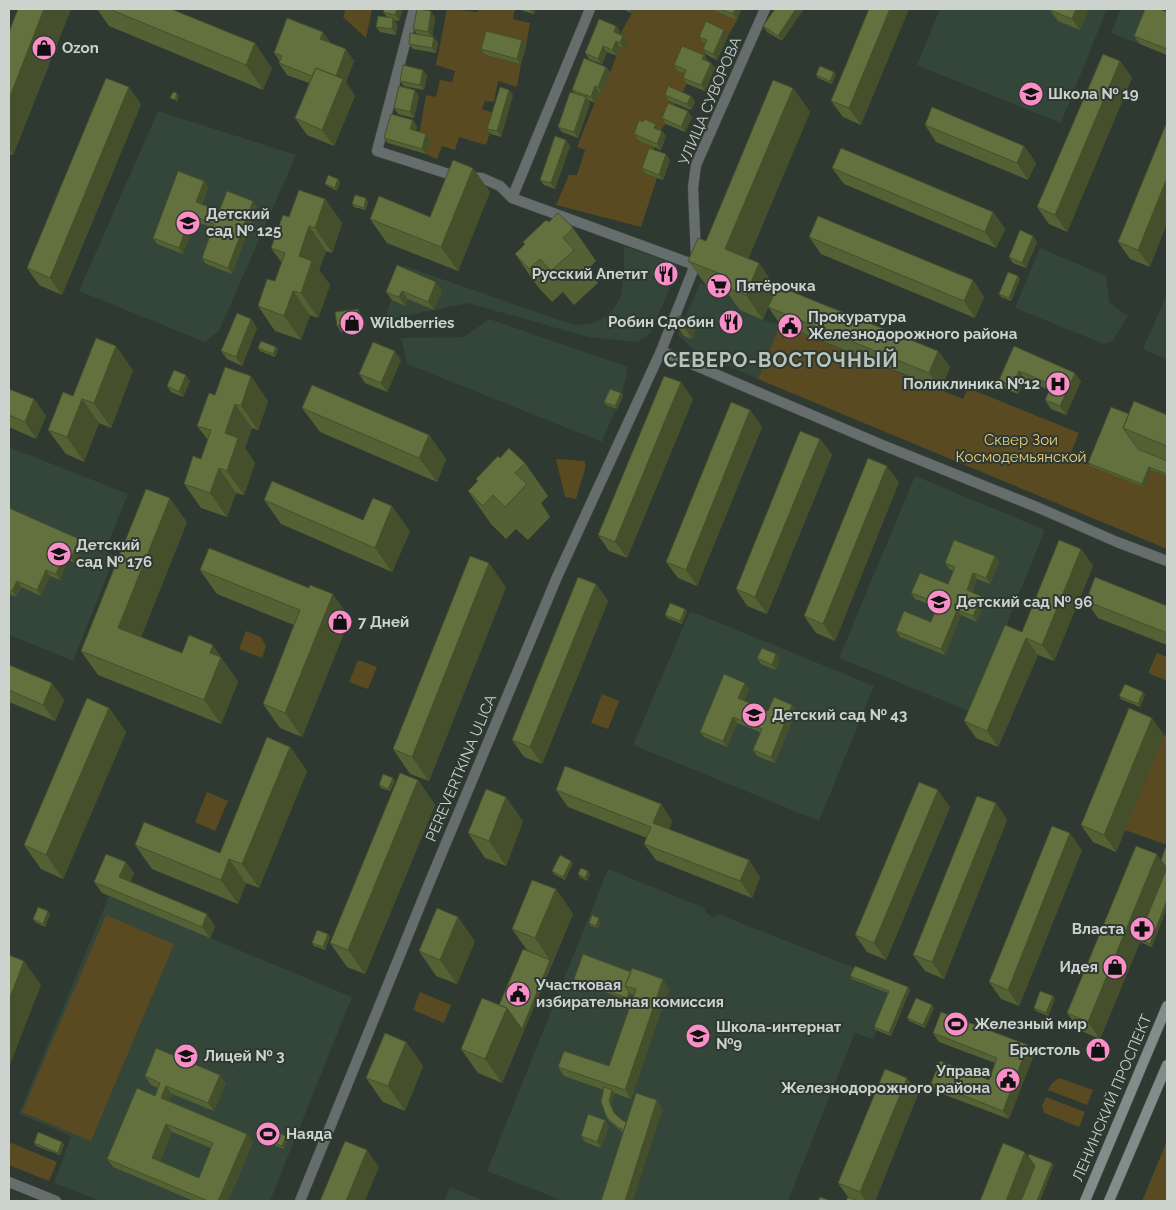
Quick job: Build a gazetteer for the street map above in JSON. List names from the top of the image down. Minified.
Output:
{"streets":{"main road":["ЛЕНИНСКИЙ ПРОСПЕКТ"],"street":["УЛИЦА СУВОРОВА","PEREVERTKINA ULICA"]},"crossings":[["УЛИЦА СУВОРОВА","PEREVERTKINA ULICA"]],"districts":["СЕВЕРО-ВОСТОЧНЫЙ"],"parks":["Сквер Зои Космодемьянской"],"places":{"shop":["Ozon","Wildberries","7 Дней","Идея","Бристоль"],"school or university":["Школа № 19","Детский сад № 125","Детский сад № 176","Детский сад № 96","Детский сад № 43","Школа-интернат №9","Лицей № 3"],"restaurant":["Русский Апетит","Робин Сдобин"],"supermarket":["Пятёрочка"],"public building":["Прокуратура Железнодорожного района","Участковая избирательная комиссия","Управа Железнодорожного района"],"hospital":["Поликлиника №12"],"pharmacy":["Власта"],"sports":["Железный мир","Наяда"]}}
